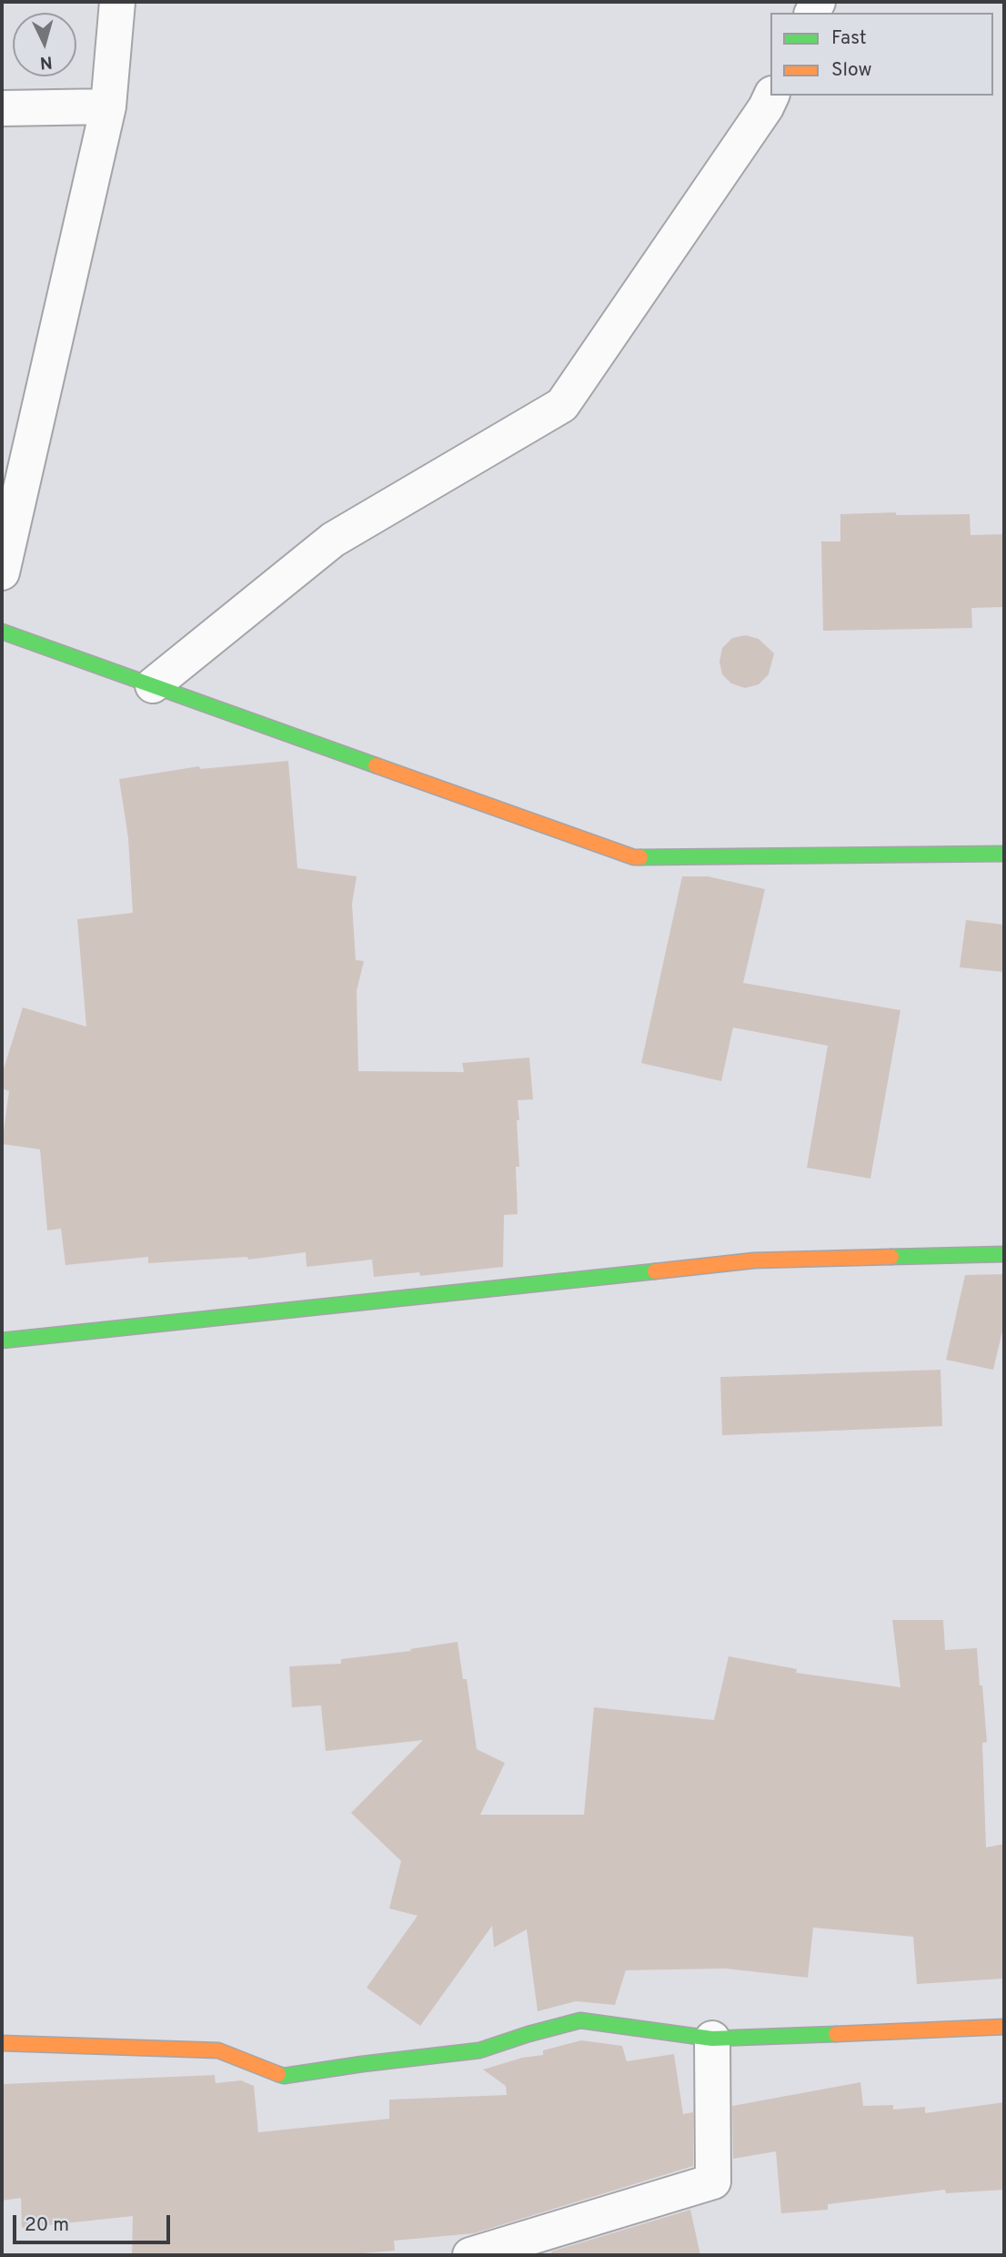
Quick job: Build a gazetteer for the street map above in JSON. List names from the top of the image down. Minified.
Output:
{"legend":["Fast","Slow"],"scale_bar":"20 m","north":"bottom"}
